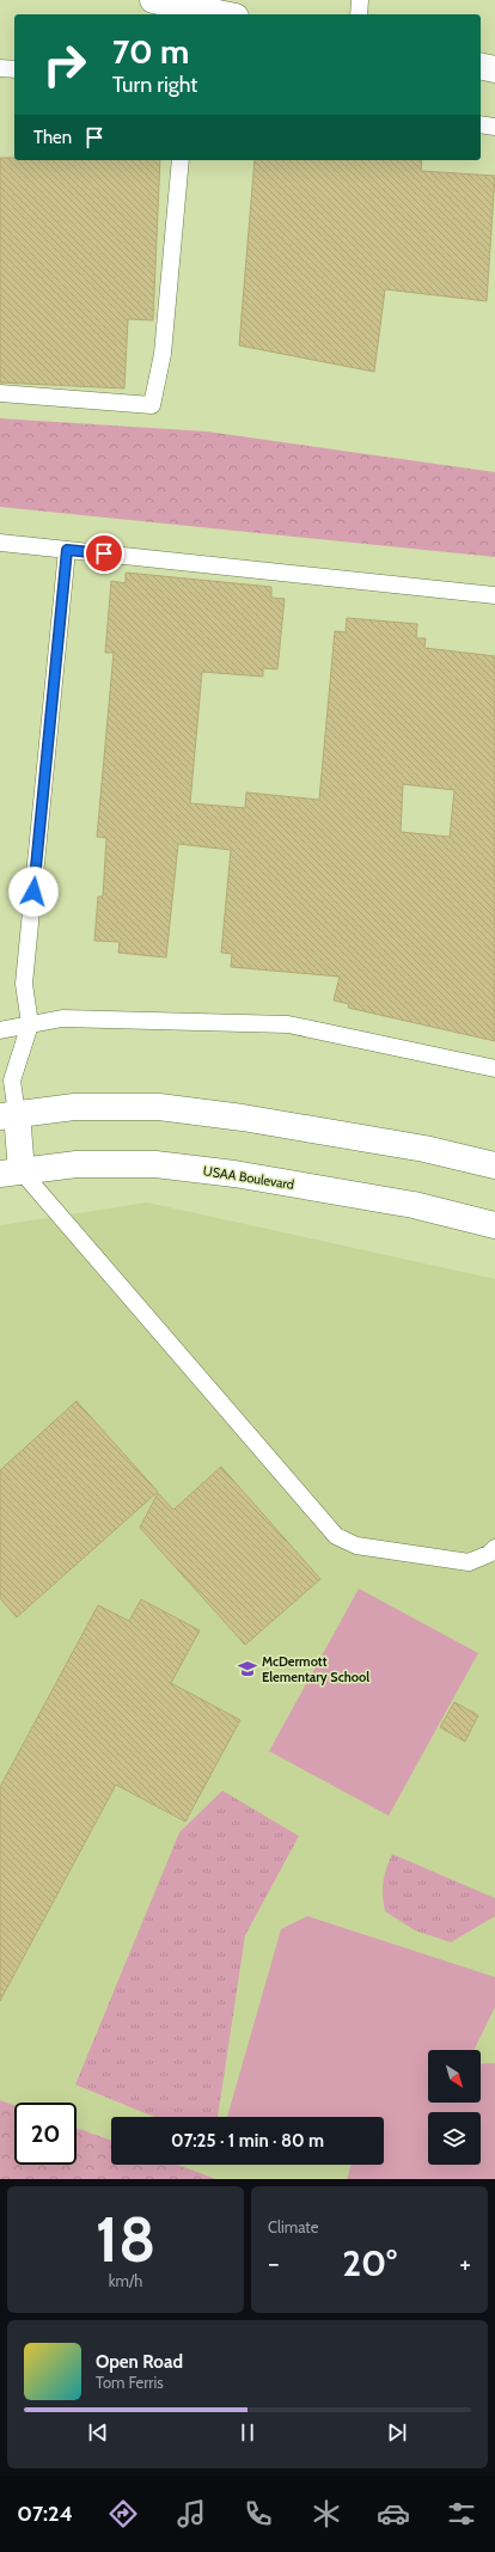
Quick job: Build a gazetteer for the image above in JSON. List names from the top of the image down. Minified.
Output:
{"streets":{"street":["USAA Boulevard"]},"places":{"school or university":["McDermott Elementary School"]},"north":"bottom right","page":{"turn":["70 m","Turn right"],"then":"Then","limit":"20","trip":"07:25 · 1 min · 80 m","tile":[["18","km/h"],"Climate"],"heat":["−","20°","+"],"song":["Open Road","Tom Ferris"],"tabs":"07:24"}}
